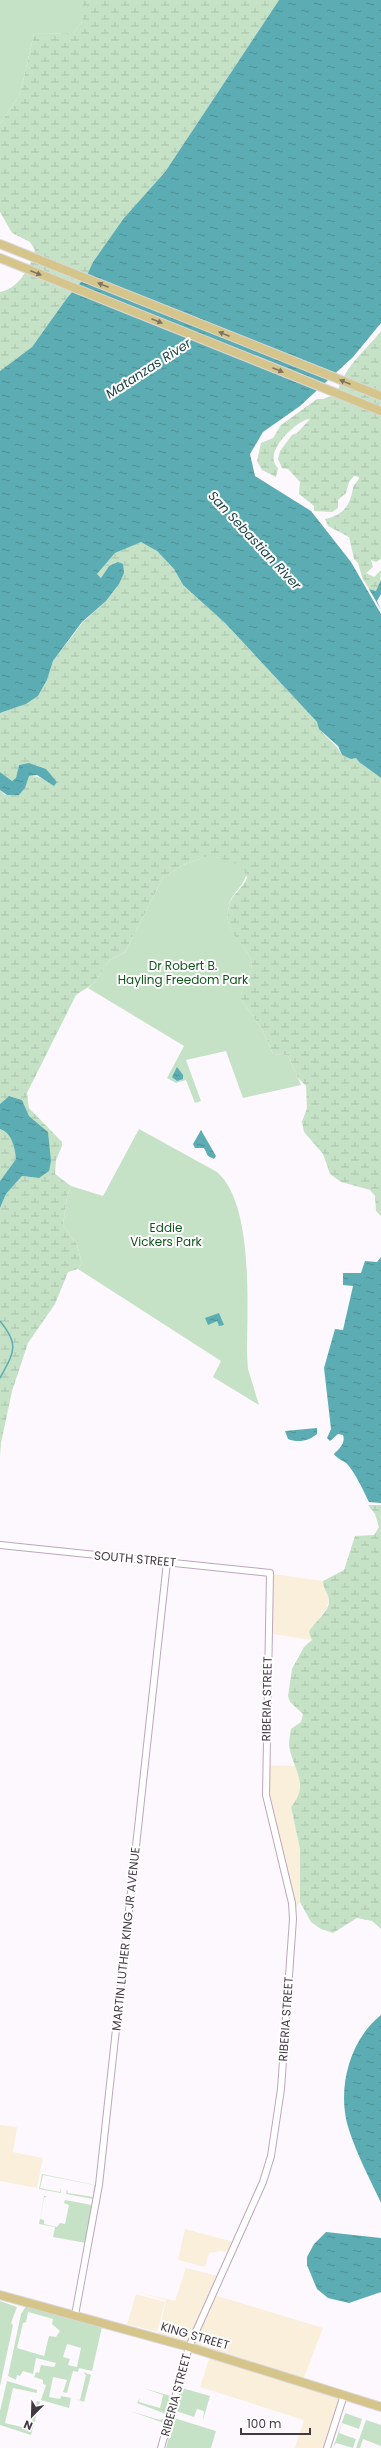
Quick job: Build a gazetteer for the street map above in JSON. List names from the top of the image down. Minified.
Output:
{"streets":{"main road":["KING STREET"],"street":["SOUTH STREET","RIBERIA STREET","MARTIN LUTHER KING JR AVENUE"]},"crossings":[["SOUTH STREET","RIBERIA STREET"],["SOUTH STREET","MARTIN LUTHER KING JR AVENUE"],["RIBERIA STREET","KING STREET"],["MARTIN LUTHER KING JR AVENUE","KING STREET"]],"water":["Matanzas River","San Sebastian River"],"parks":["Dr Robert B. Hayling Freedom Park","Eddie Vickers Park"],"scale_bar":"100 m","north":"bottom left"}
